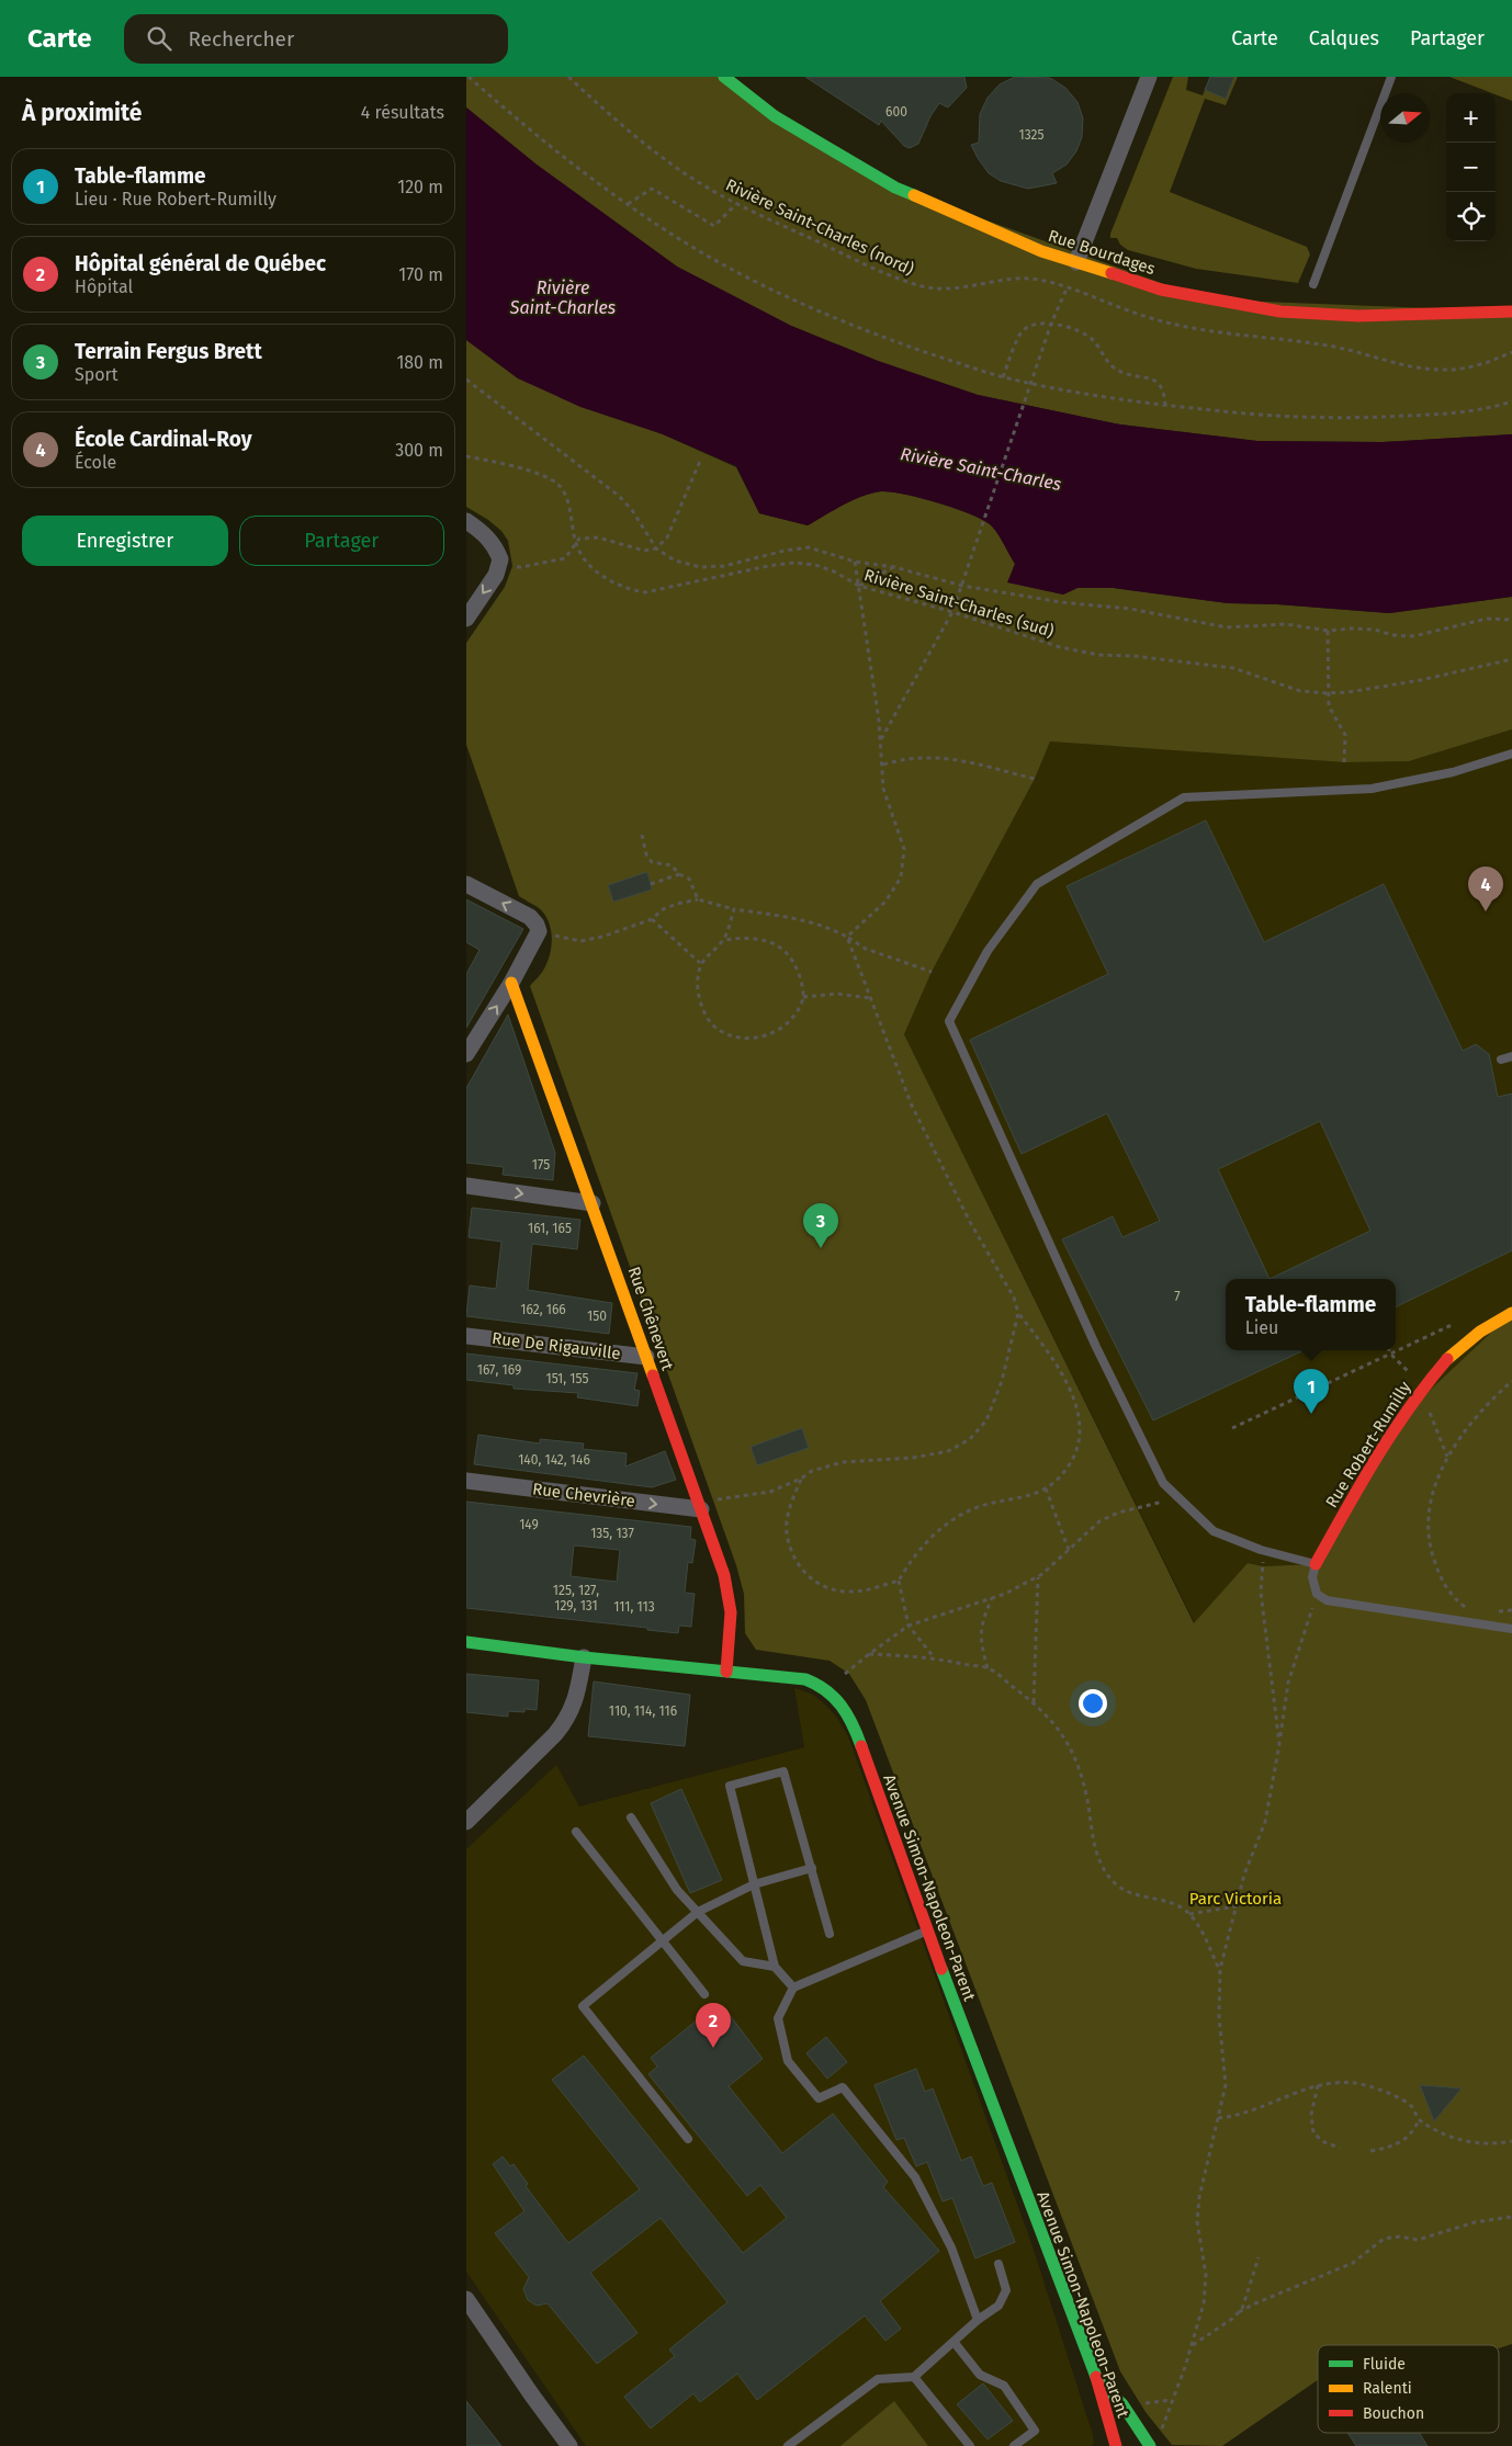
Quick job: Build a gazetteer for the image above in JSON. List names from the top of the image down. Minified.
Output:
{"streets":{"street":["Rue Bourdages","Rue Chênevert","Rue De Rigauville","Rue Robert-Rumilly","Rue Chevrière","Avenue Simon-Napoleon-Parent"],"path":["Rivière Saint-Charles (nord)","Rivière Saint-Charles (sud)"]},"crossings":[["Rue Chênevert","Rue De Rigauville"],["Rue Chênevert","Rue Chevrière"],["Rue Chênevert","Avenue Simon-Napoleon-Parent"]],"one_way":["Rue Chevrière"],"water":["Rivière Saint-Charles"],"parks":["Parc Victoria"],"house_numbers":["600","1325","175","161, 165","7","162, 166","150","167, 169","151, 155","140, 142, 146","149","135, 137","125, 127, 129, 131","111, 113","110, 114, 116"],"legend":["Fluide","Ralenti","Bouchon"],"north":"right","page":{"header":"Carte","search":"Rechercher","nav":["Carte","Calques","Partager"],"heading":["À proximité","4 résultats"],"map_buttons":["+","−"],"list":[{"mark":"1","name":"Table-flamme","note":"Lieu · Rue Robert-Rumilly","value":"120 m"},{"mark":"2","name":"Hôpital général de Québec","note":"Hôpital","value":"170 m"},{"mark":"3","name":"Terrain Fergus Brett","note":"Sport","value":"180 m"},{"mark":"4","name":"École Cardinal-Roy","note":"École","value":"300 m"}],"buttons":["Enregistrer","Partager"],"pins":["4","3","1","2"],"popup":["Table-flamme","Lieu"]}}
